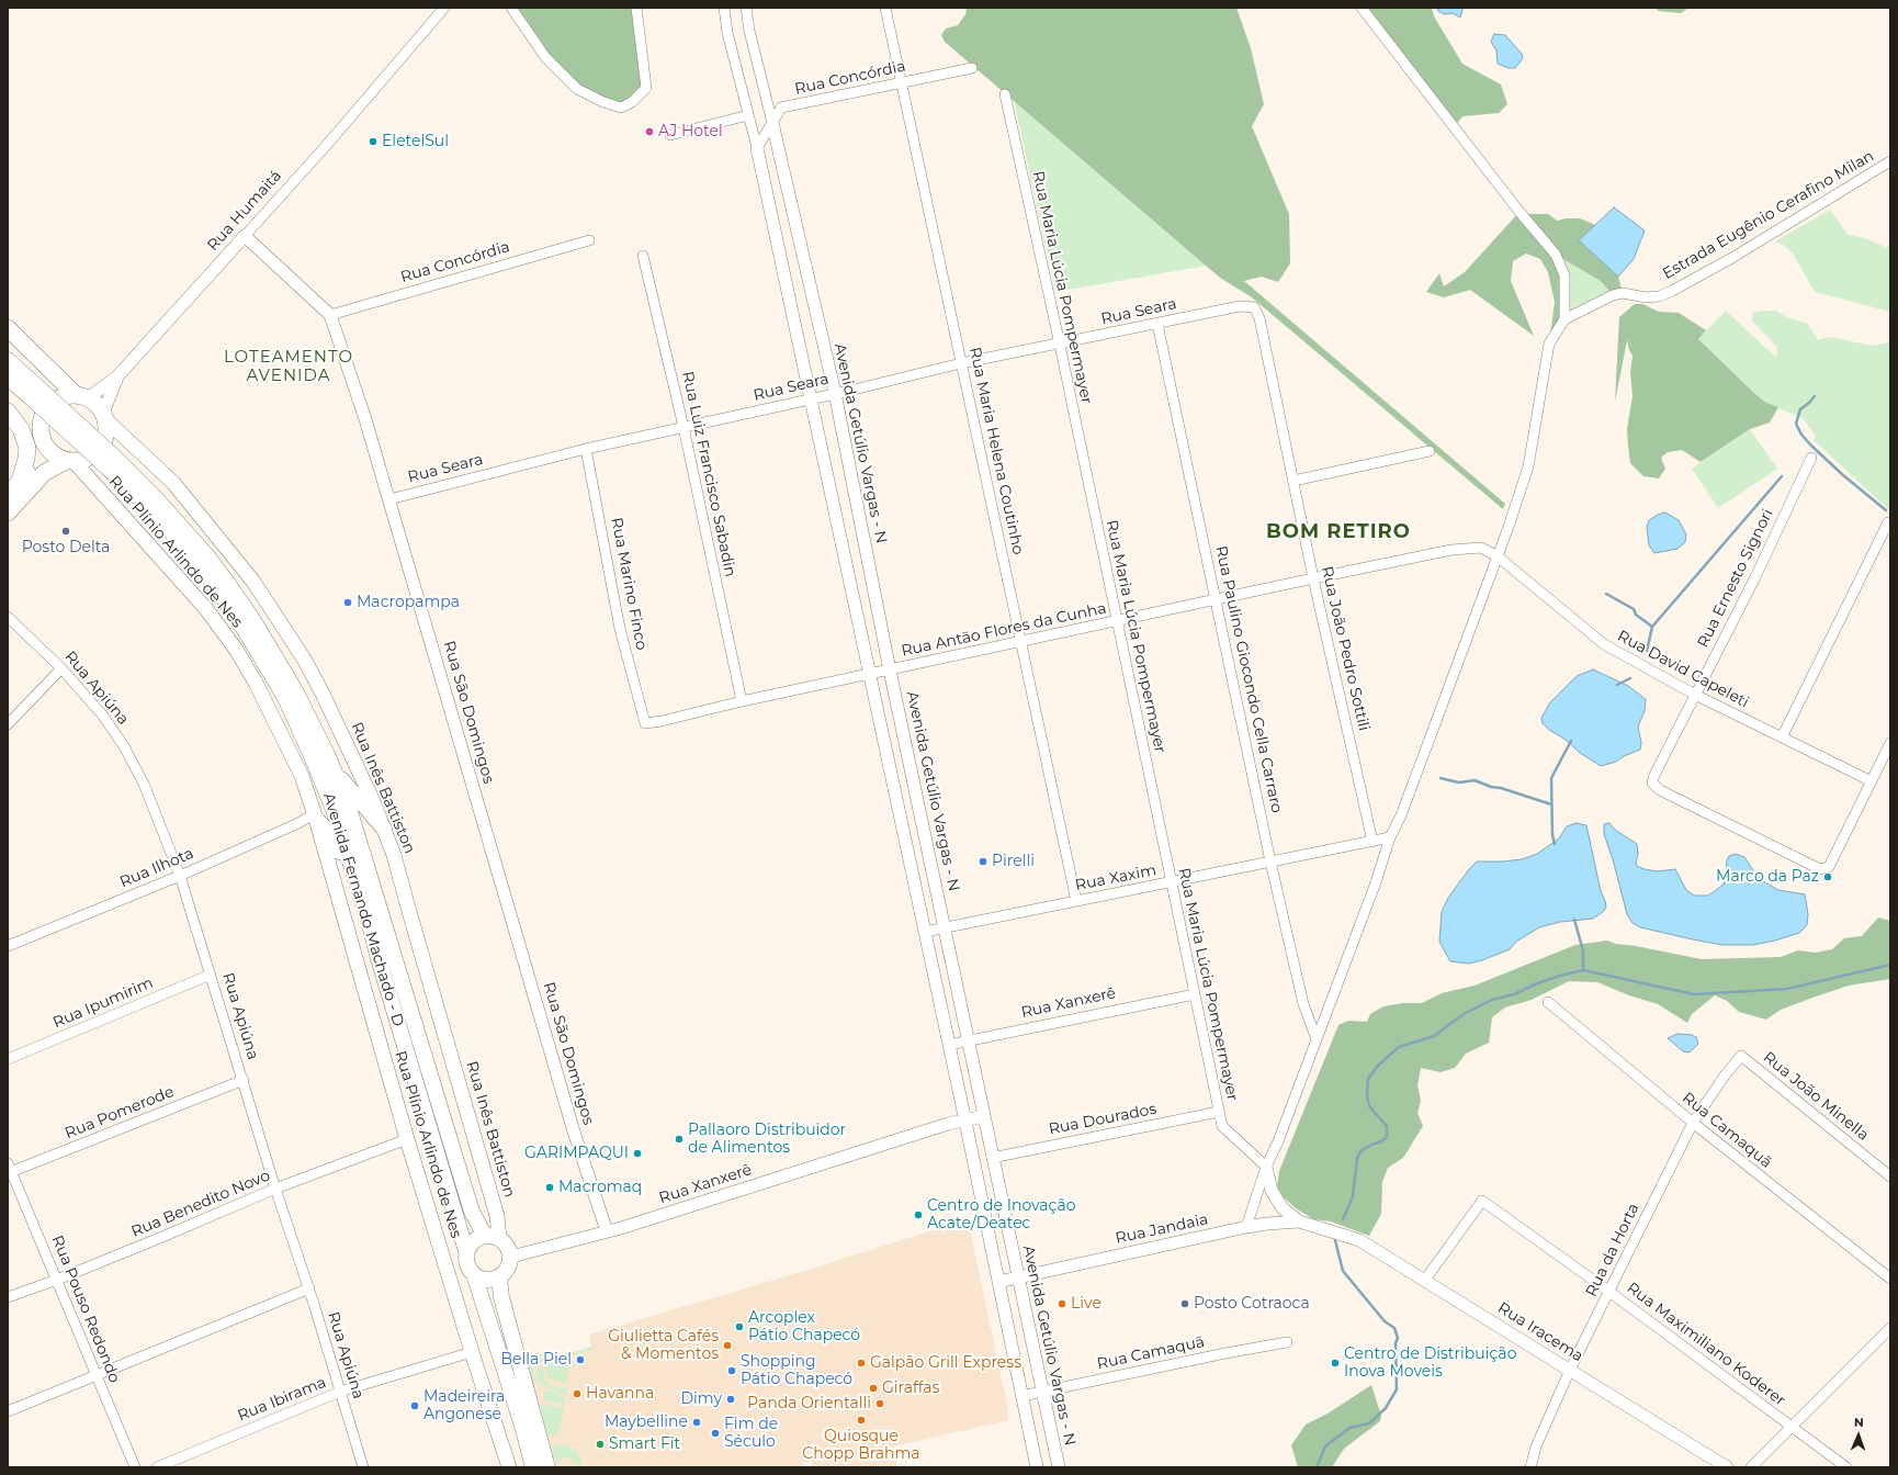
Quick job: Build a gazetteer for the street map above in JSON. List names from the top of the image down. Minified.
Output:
{"streets":{"main road":["Rua Plínio Arlindo de Nes","Rua Inês Battiston","Avenida Fernando Machado - D"],"street":["Rua Concórdia","Rua Humaitá","Estrada Eugênio Cerafino Milan","Rua Maria Lúcia Pompermayer","Rua Seara","Avenida Getúlio Vargas - N","Rua Maria Helena Coutinho","Rua Luiz Francisco Sabadin","Rua Ernesto Signori","Rua Marino Finco","Rua Antão Flores da Cunha","Rua João Pedro Sottili","Rua David Capeleti","Rua Paulino Giocondo Cella Carraro","Rua Apiúna","Rua São Domingos","Rua Ilhota","Rua Xaxim","Rua Ipumirim","Rua Xanxerê","Rua João Minella","Rua Pomerode","Rua Dourados","Rua Camaquã","Rua Benedito Novo","Rua Jandaia","Rua da Horta","Rua Pouso Redondo","Rua Iracema","Rua Maximiliano Koderer","Rua Ibirama"]},"crossings":[["Rua Concórdia","Avenida Getúlio Vargas - N"],["Rua Concórdia","Rua Maria Helena Coutinho"],["Rua Concórdia","Rua São Domingos"],["Rua Humaitá","Rua Plínio Arlindo de Nes"],["Rua Humaitá","Rua São Domingos"],["Rua Humaitá","Rua Inês Battiston"],["Rua Maria Lúcia Pompermayer","Rua Seara"],["Rua Maria Lúcia Pompermayer","Rua Antão Flores da Cunha"],["Rua Maria Lúcia Pompermayer","Rua Xaxim"],["Rua Maria Lúcia Pompermayer","Rua Xanxerê"],["Rua Maria Lúcia Pompermayer","Rua Dourados"],["Rua Seara","Avenida Getúlio Vargas - N"],["Rua Seara","Rua Maria Helena Coutinho"],["Rua Seara","Rua Luiz Francisco Sabadin"],["Rua Seara","Rua Marino Finco"],["Rua Seara","Rua João Pedro Sottili"],["Rua Seara","Rua Paulino Giocondo Cella Carraro"],["Rua Seara","Rua São Domingos"],["Avenida Getúlio Vargas - N","Rua Antão Flores da Cunha"],["Avenida Getúlio Vargas - N","Rua Xaxim"],["Avenida Getúlio Vargas - N","Rua Xanxerê"],["Avenida Getúlio Vargas - N","Rua Dourados"],["Avenida Getúlio Vargas - N","Rua Camaquã"],["Avenida Getúlio Vargas - N","Rua Jandaia"],["Rua Maria Helena Coutinho","Rua Antão Flores da Cunha"],["Rua Maria Helena Coutinho","Rua Xaxim"],["Rua Luiz Francisco Sabadin","Rua Antão Flores da Cunha"],["Rua Plínio Arlindo de Nes","Rua Inês Battiston"],["Rua Plínio Arlindo de Nes","Rua Ilhota"],["Rua Plínio Arlindo de Nes","Rua Benedito Novo"],["Rua Plínio Arlindo de Nes","Rua Ibirama"],["Rua Ernesto Signori","Rua David Capeleti"],["Rua Marino Finco","Rua Antão Flores da Cunha"],["Rua Antão Flores da Cunha","Rua João Pedro Sottili"],["Rua Antão Flores da Cunha","Rua David Capeleti"],["Rua Antão Flores da Cunha","Rua Paulino Giocondo Cella Carraro"],["Rua João Pedro Sottili","Rua Xaxim"],["Rua Paulino Giocondo Cella Carraro","Rua Xaxim"],["Rua Apiúna","Rua Ilhota"],["Rua Apiúna","Rua Ipumirim"],["Rua Apiúna","Rua Pomerode"],["Rua Apiúna","Rua Benedito Novo"],["Rua Apiúna","Rua Ibirama"],["Rua São Domingos","Rua Xanxerê"],["Rua Inês Battiston","Avenida Fernando Machado - D"],["Rua Inês Battiston","Rua Xanxerê"],["Avenida Fernando Machado - D","Rua Xanxerê"],["Rua João Minella","Rua da Horta"],["Rua Pomerode","Rua Pouso Redondo"],["Rua Camaquã","Rua da Horta"],["Rua Benedito Novo","Rua Pouso Redondo"],["Rua Jandaia","Rua Iracema"],["Rua da Horta","Rua Iracema"],["Rua da Horta","Rua Maximiliano Koderer"],["Rua Iracema","Rua Maximiliano Koderer"]],"districts":["LOTEAMENTO AVENIDA","BOM RETIRO"],"places":["AJ Hotel","EletelSul","Posto Delta","Macropampa","Pirelli","Marco da Paz","Pallaoro Distribuidor de Alimentos","GARIMPAQUI","Macromaq","Centro de Inovação Acate/Deatec","Live","Posto Cotraoca","Arcoplex Pátio Chapecó","Giulietta Cafés & Momentos","Bella Piel","Galpão Grill Express","Centro de Distribuição Inova Moveis","Shopping Pátio Chapecó","Giraffas","Havanna","Dimy","Panda Orientalli","Madeireira Angonese","Quiosque Chopp Brahma","Maybelline","Fim de Século","Smart Fit"],"north":"top"}
